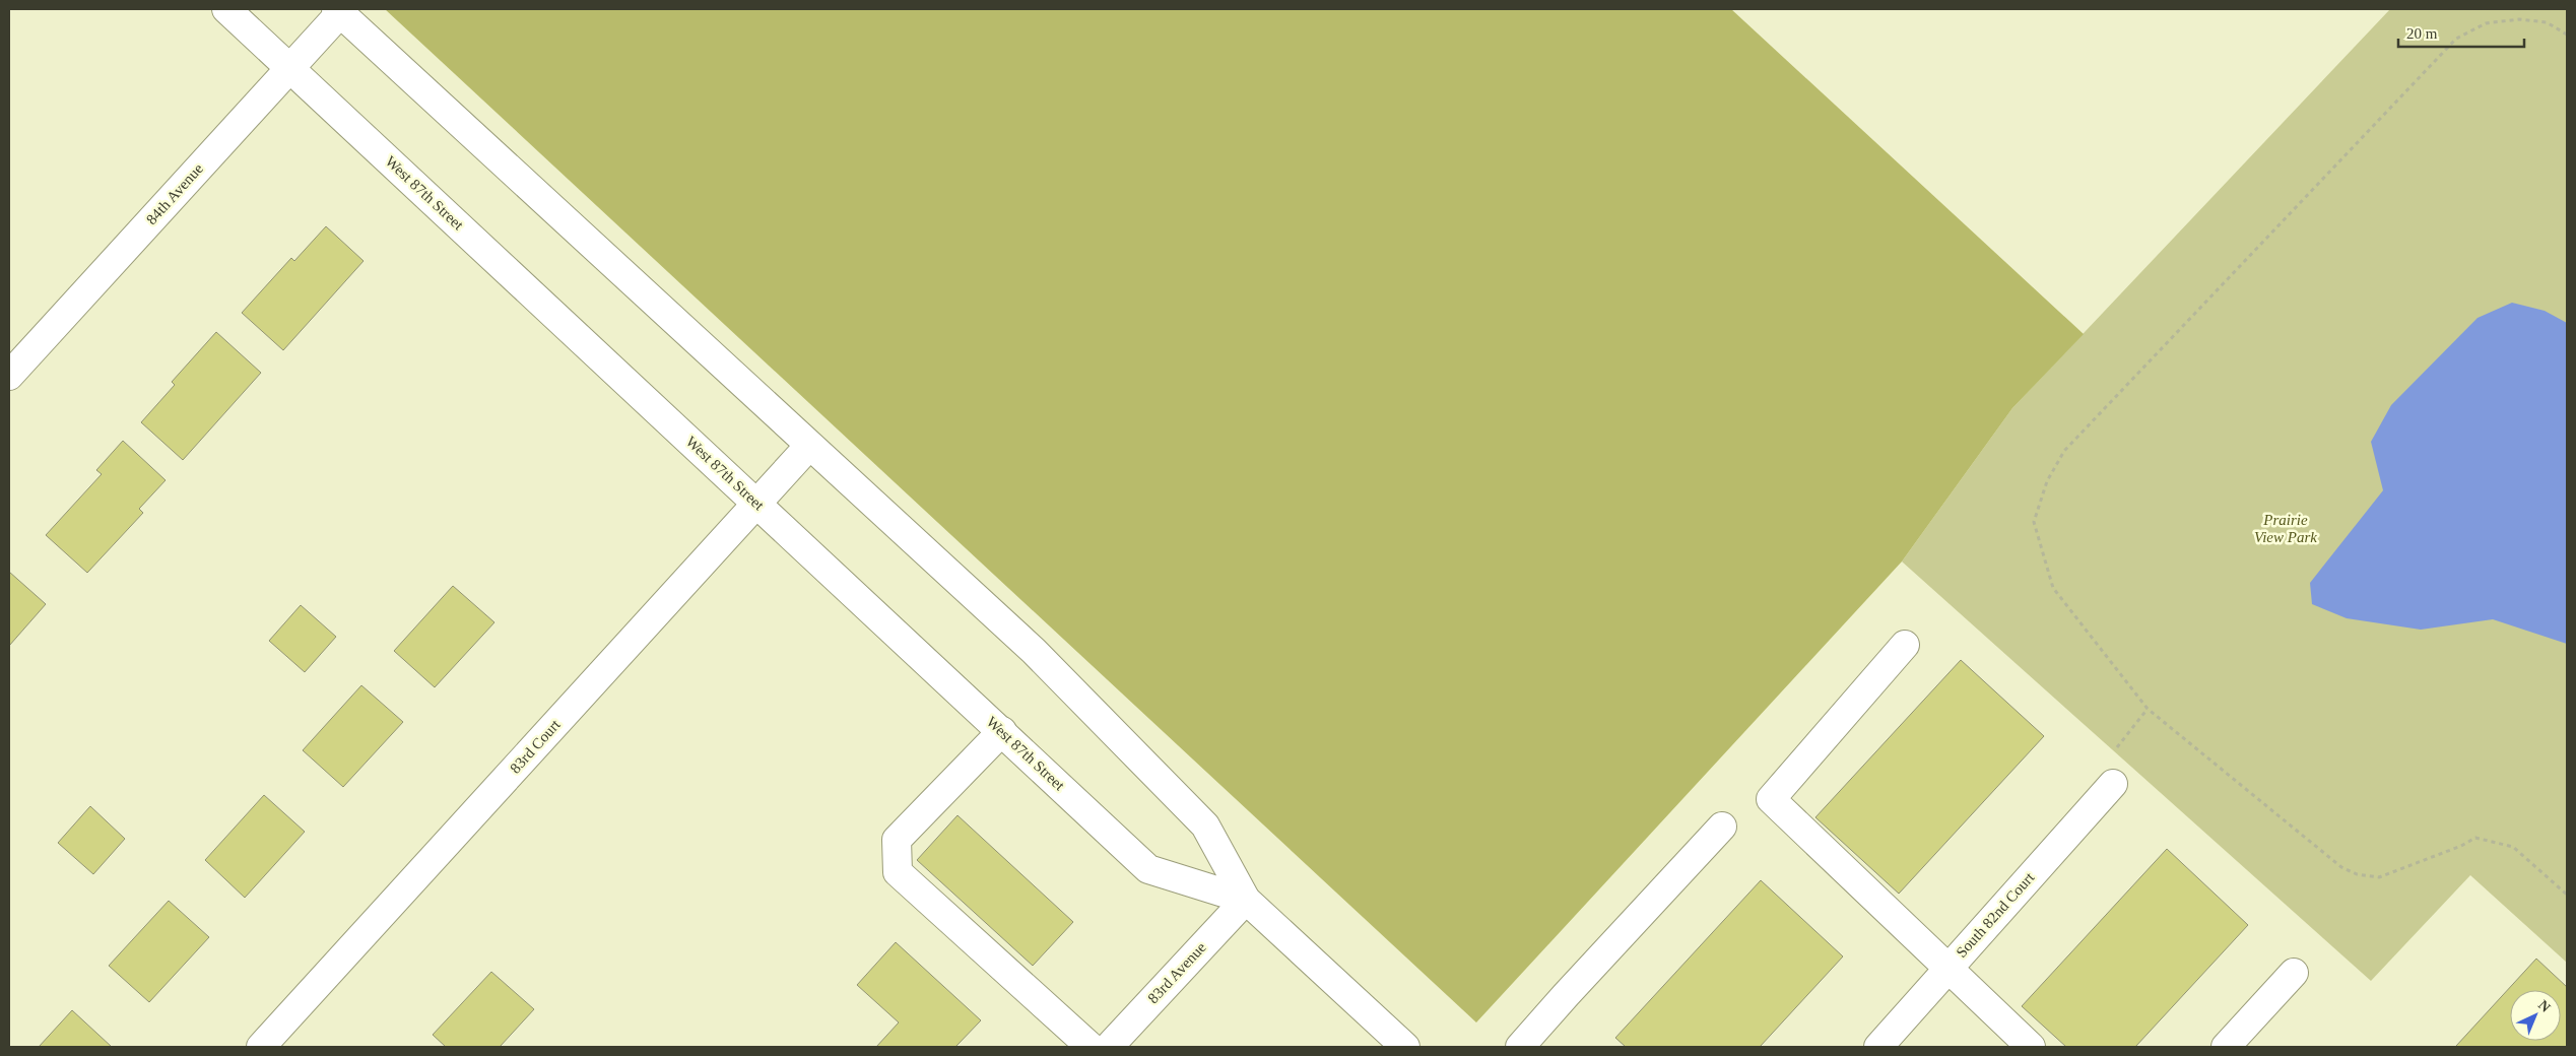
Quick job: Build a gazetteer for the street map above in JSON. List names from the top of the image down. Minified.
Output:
{"streets":{"main road":["West 87th Street","84th Avenue","83rd Court","South 82nd Court","83rd Avenue"]},"crossings":[["West 87th Street","84th Avenue"],["West 87th Street","83rd Court"],["West 87th Street","83rd Avenue"]],"parks":["Prairie View Park"],"scale_bar":"20 m","north":"top right"}
